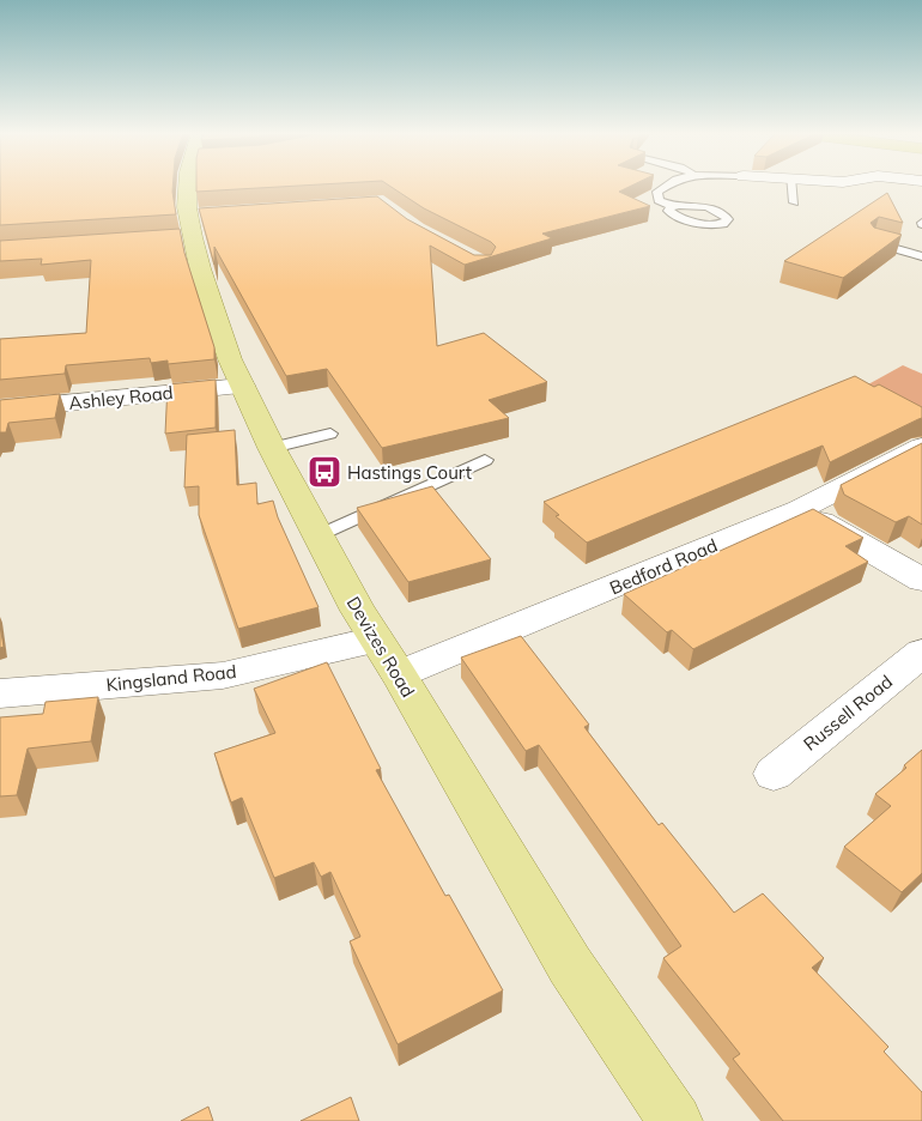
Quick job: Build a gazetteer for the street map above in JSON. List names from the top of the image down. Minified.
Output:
{"streets":{"main road":["Devizes Road"],"street":["Ashley Road","Bedford Road","Kingsland Road","Russell Road"]},"crossings":[["Ashley Road","Devizes Road"],["Bedford Road","Devizes Road"],["Devizes Road","Kingsland Road"]],"places":{"bus stop":["Hastings Court"]}}
